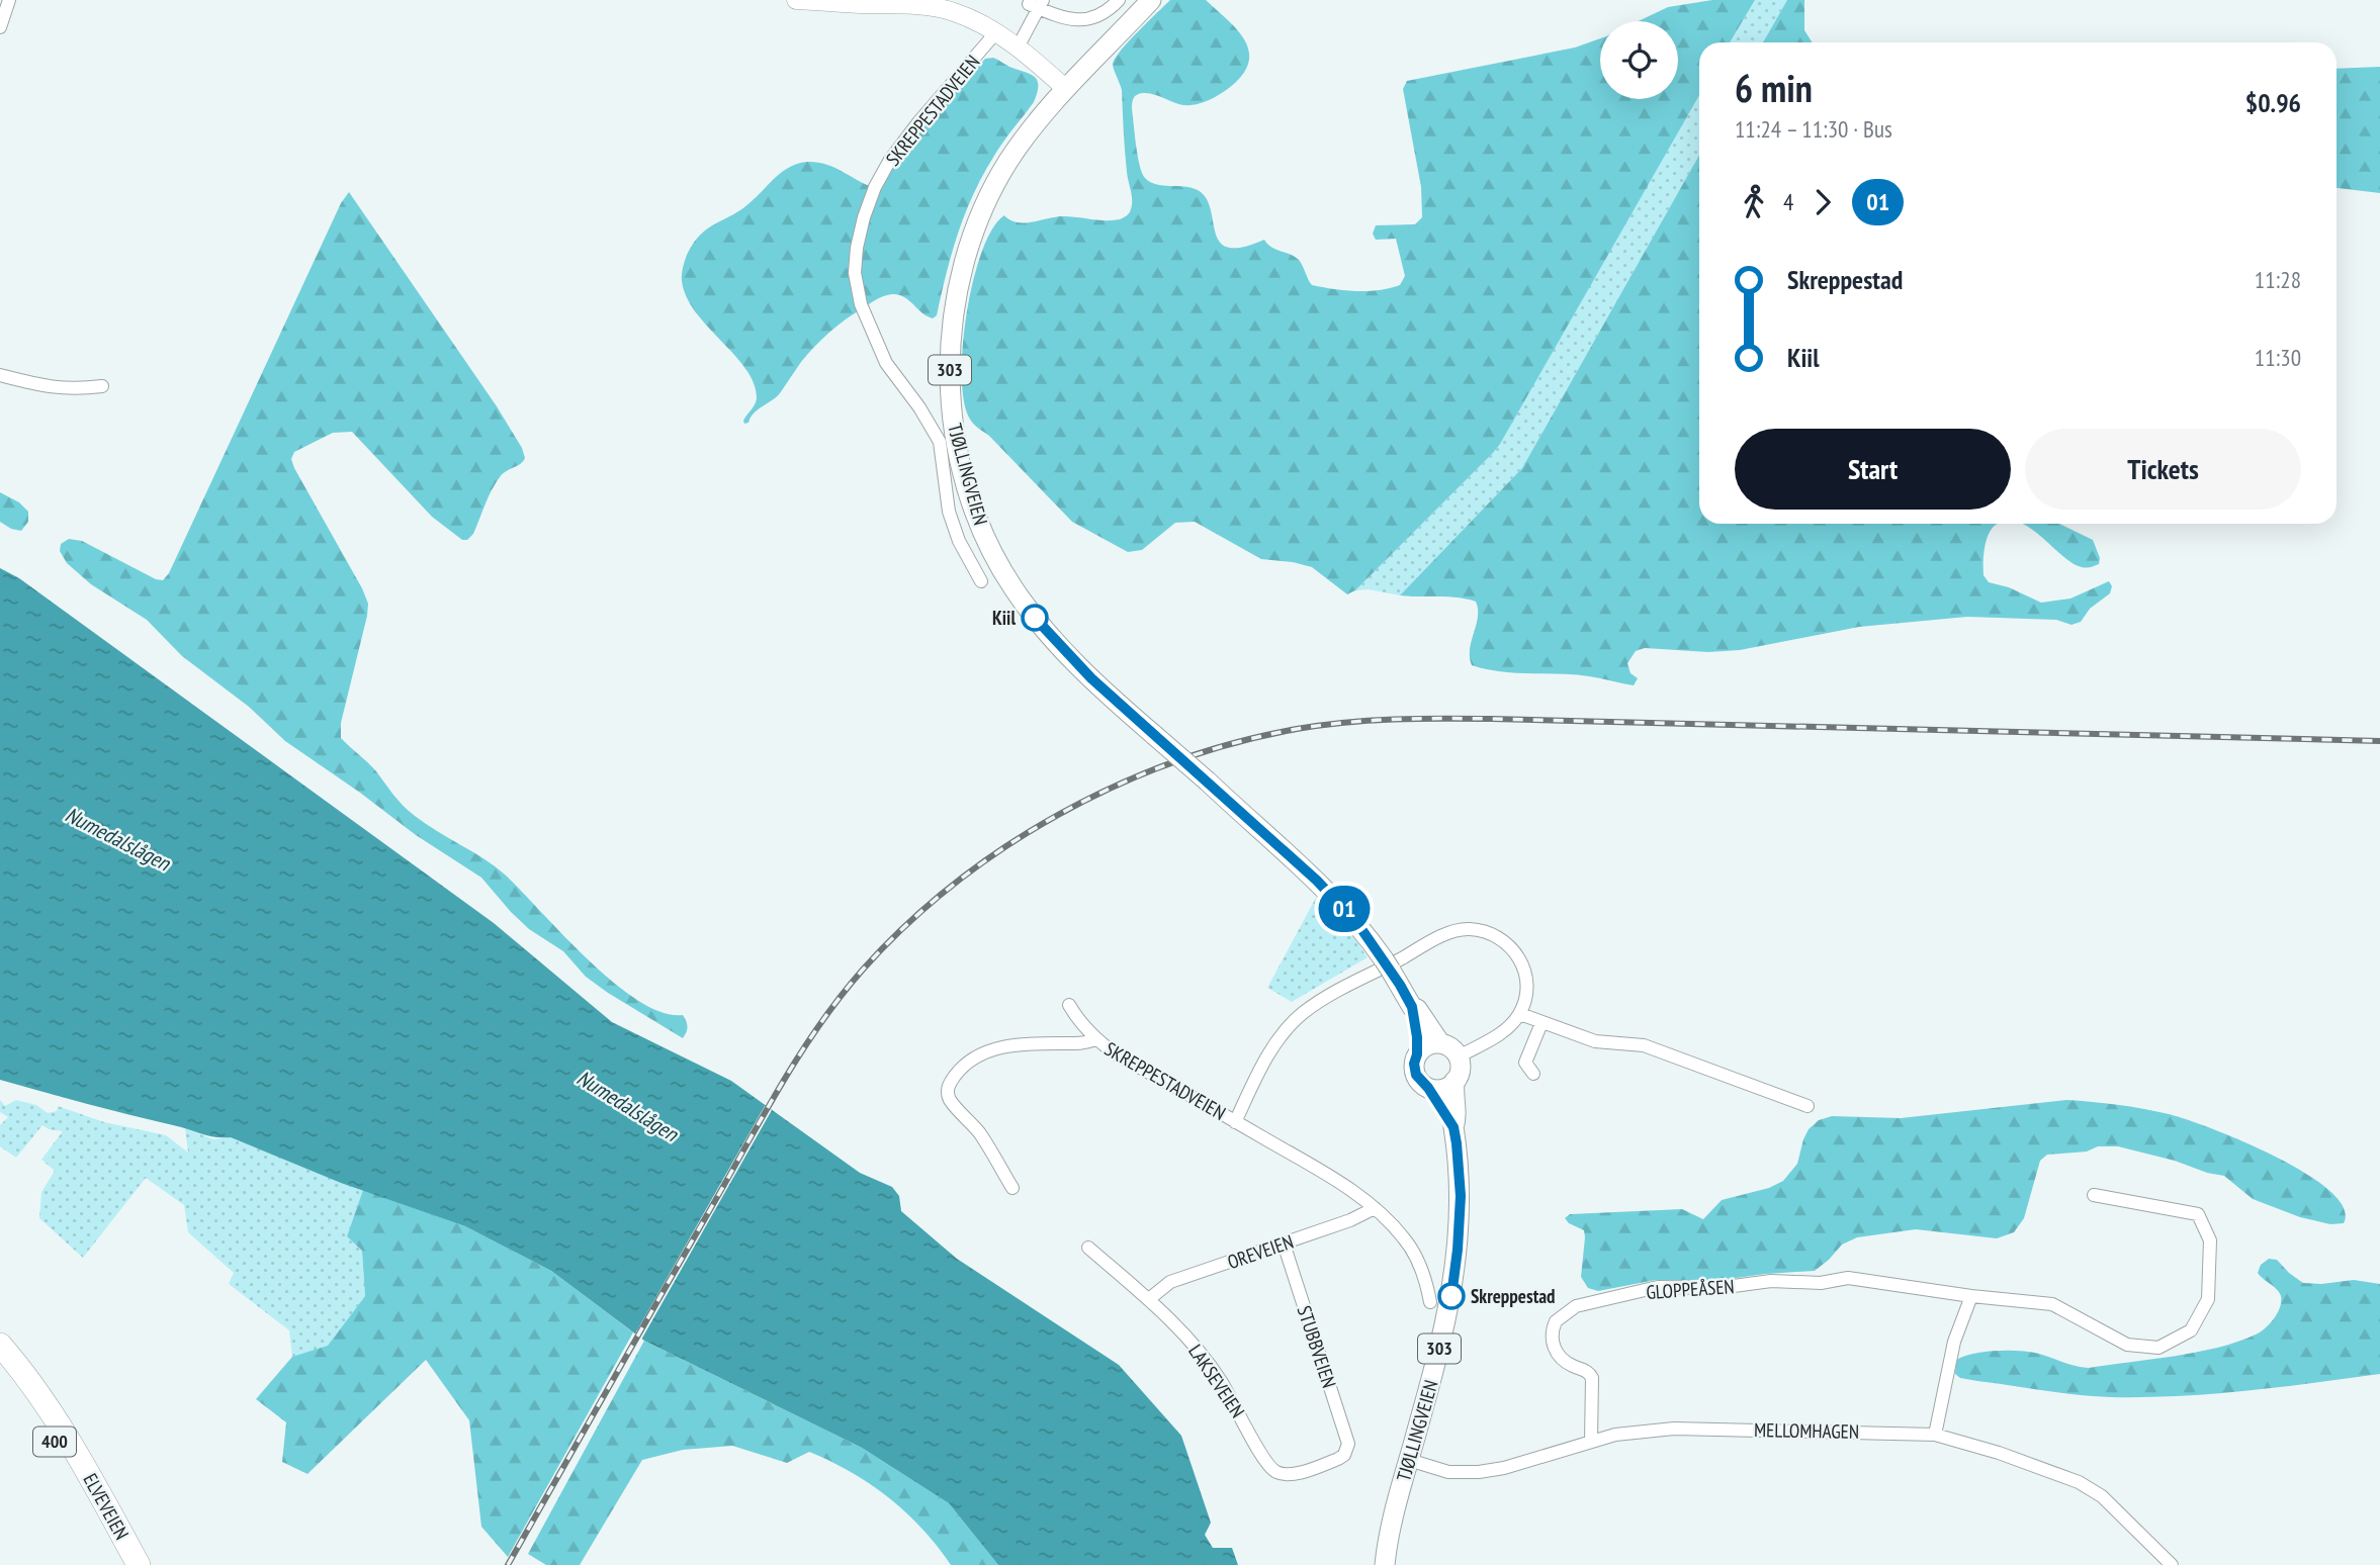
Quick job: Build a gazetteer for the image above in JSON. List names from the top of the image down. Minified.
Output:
{"streets":{"highway":["400","ELVEVEIEN"],"main road":["303","TJØLLINGVEIEN"],"street":["SKREPPESTADVEIEN","OREVEIEN","GLOPPEÅSEN","STUBBVEIEN","LAKSEVEIEN","MELLOMHAGEN"]},"crossings":[["SKREPPESTADVEIEN","OREVEIEN"],["303","TJØLLINGVEIEN"],["TJØLLINGVEIEN","MELLOMHAGEN"],["OREVEIEN","STUBBVEIEN"],["OREVEIEN","LAKSEVEIEN"],["GLOPPEÅSEN","MELLOMHAGEN"],["STUBBVEIEN","LAKSEVEIEN"]],"water":["Numedalslågen"],"places":["Kiil","Skreppestad"],"lines":["bus line 01"],"page":{"on_map":"01","heading":["6 min","11:24 – 11:30 · Bus","$0.96"],"legs":["4","01"],"list":[{"name":"Skreppestad","value":"11:28"},{"name":"Kiil","value":"11:30"}],"buttons":["Start","Tickets"]}}
